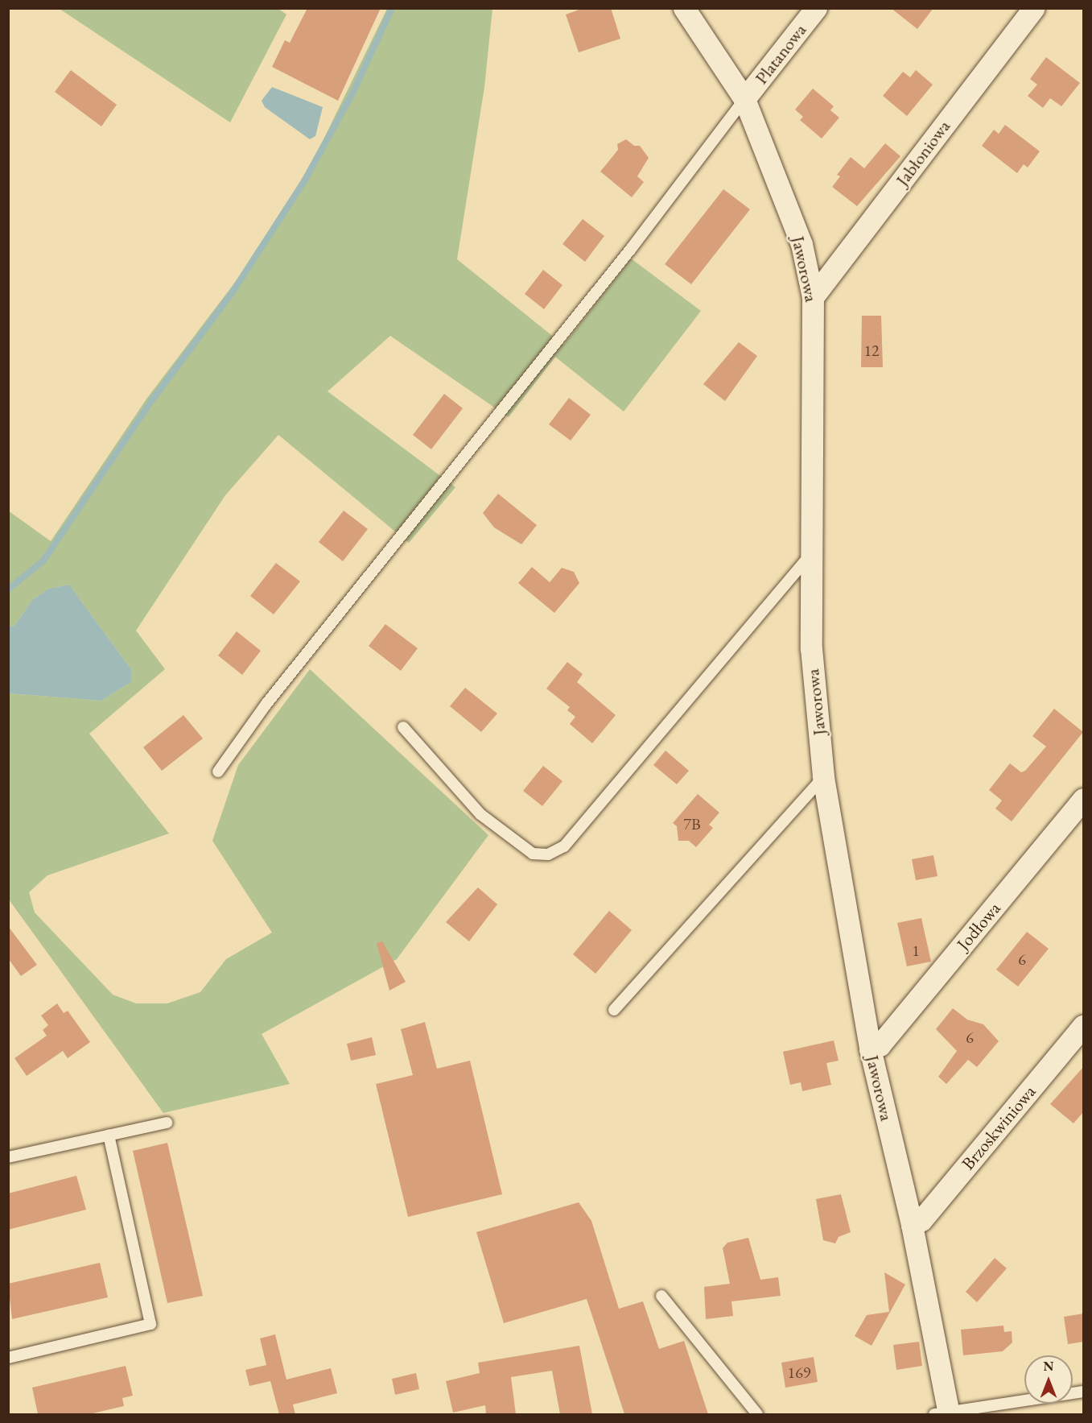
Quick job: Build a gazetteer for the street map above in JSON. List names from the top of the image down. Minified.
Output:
{"streets":{"street":["Platanowa","Jabłoniowa","Jaworowa","Jodłowa","Brzoskwiniowa"]},"crossings":[["Platanowa","Jaworowa"],["Jabłoniowa","Jaworowa"],["Jaworowa","Jodłowa"],["Jaworowa","Brzoskwiniowa"]],"house_numbers":["12","7B","1","6","6","169"],"north":"top"}
